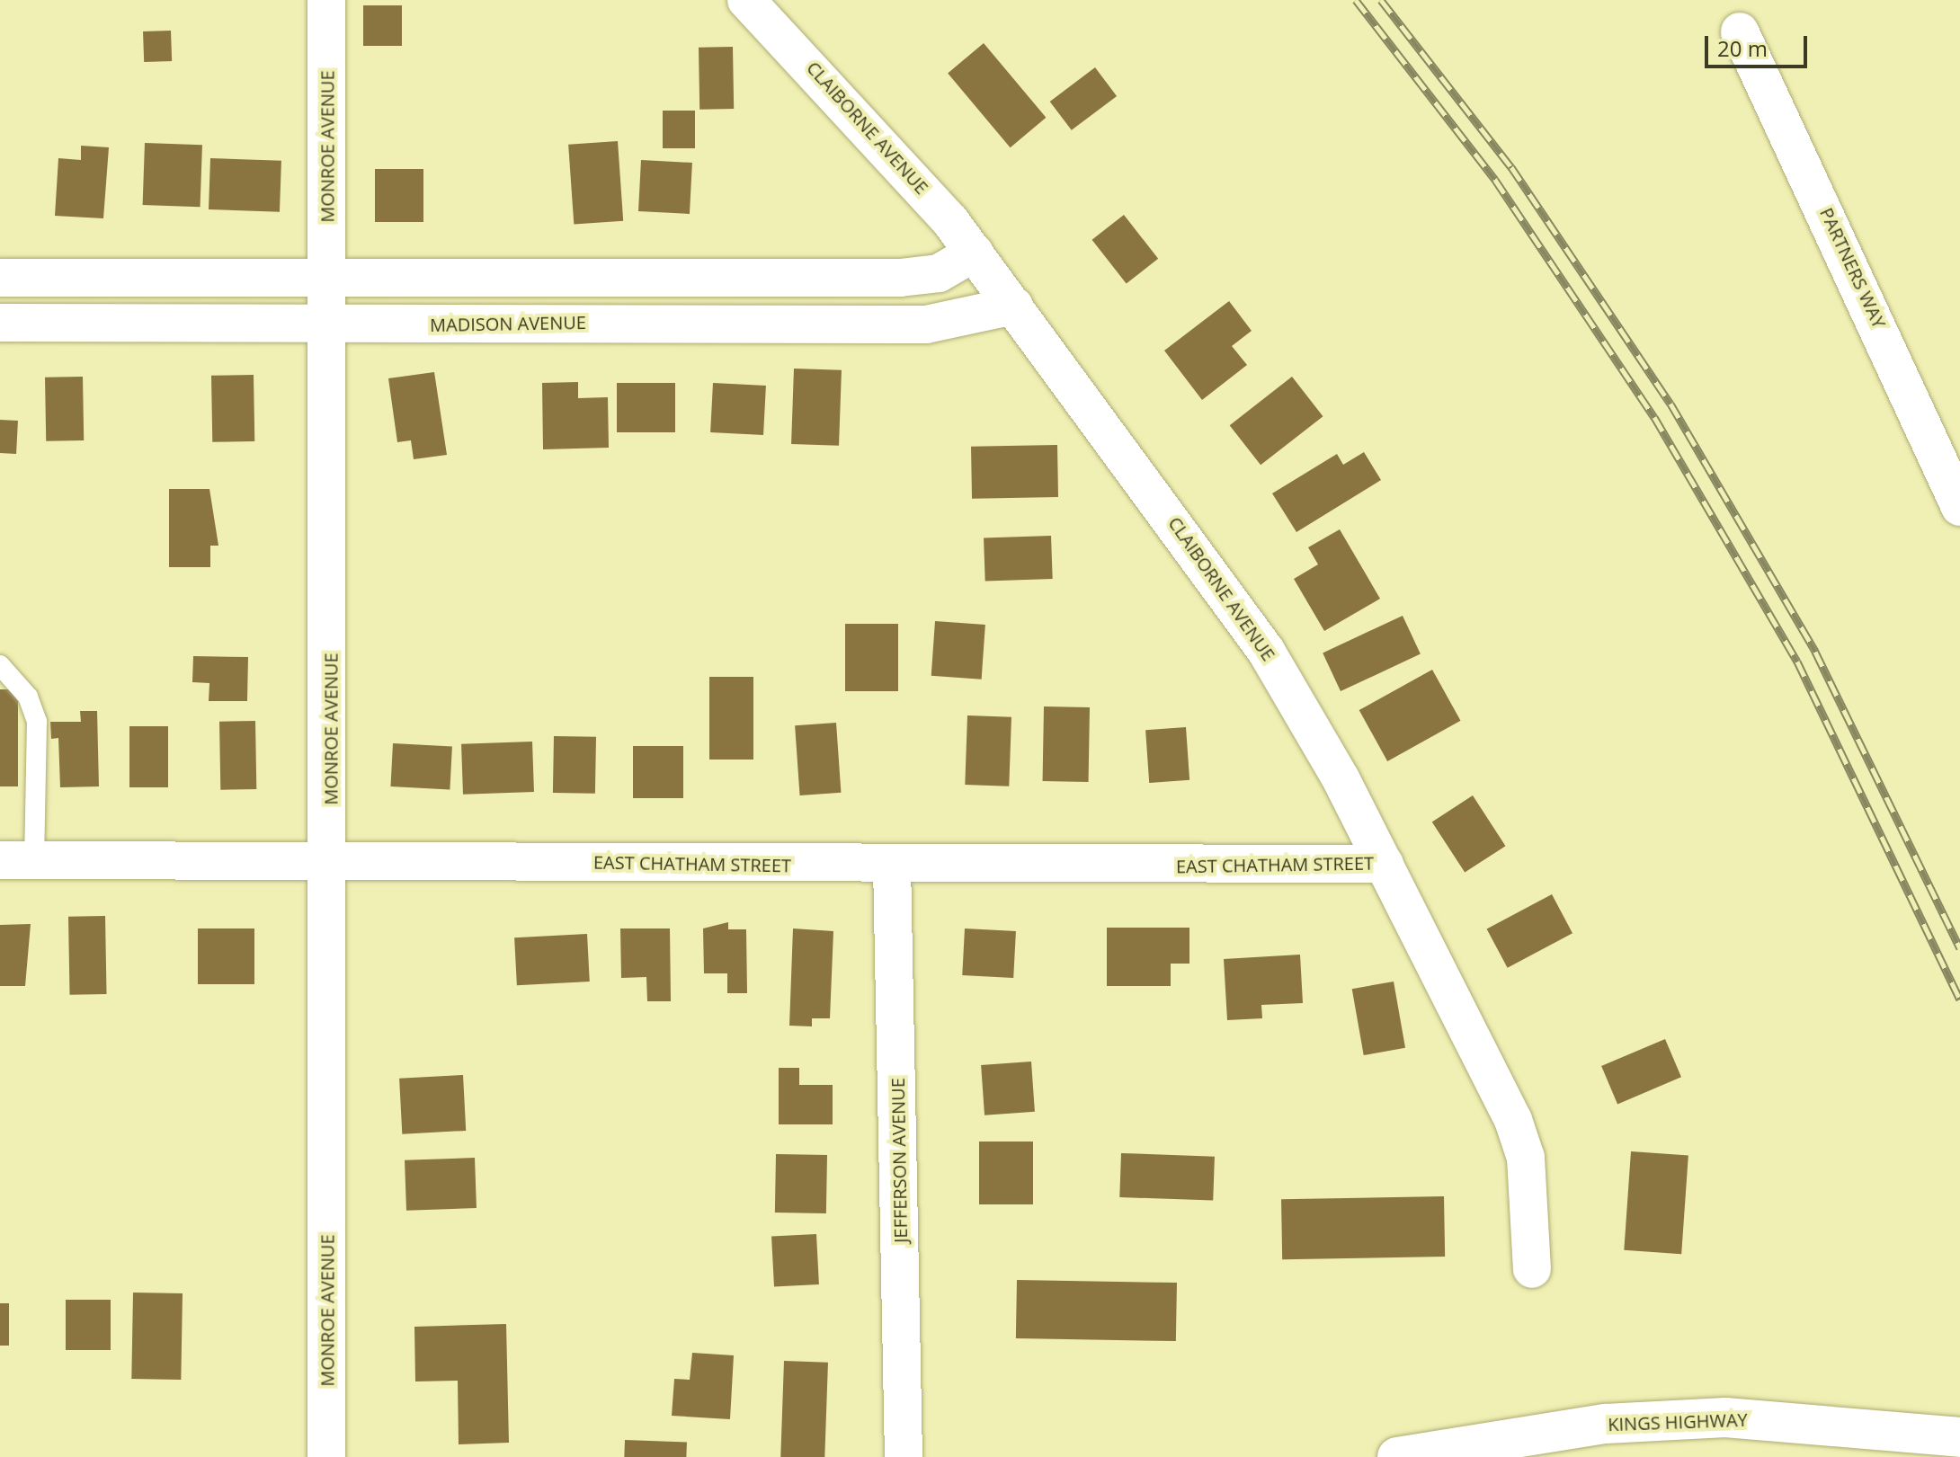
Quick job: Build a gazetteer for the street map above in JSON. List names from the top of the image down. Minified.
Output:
{"streets":{"main road":["KINGS HIGHWAY"],"street":["CLAIBORNE AVENUE","MONROE AVENUE","PARTNERS WAY","MADISON AVENUE","EAST CHATHAM STREET","JEFFERSON AVENUE"]},"crossings":[["CLAIBORNE AVENUE","MADISON AVENUE"],["CLAIBORNE AVENUE","EAST CHATHAM STREET"],["MONROE AVENUE","MADISON AVENUE"],["MONROE AVENUE","EAST CHATHAM STREET"],["EAST CHATHAM STREET","JEFFERSON AVENUE"]],"scale_bar":"20 m"}
